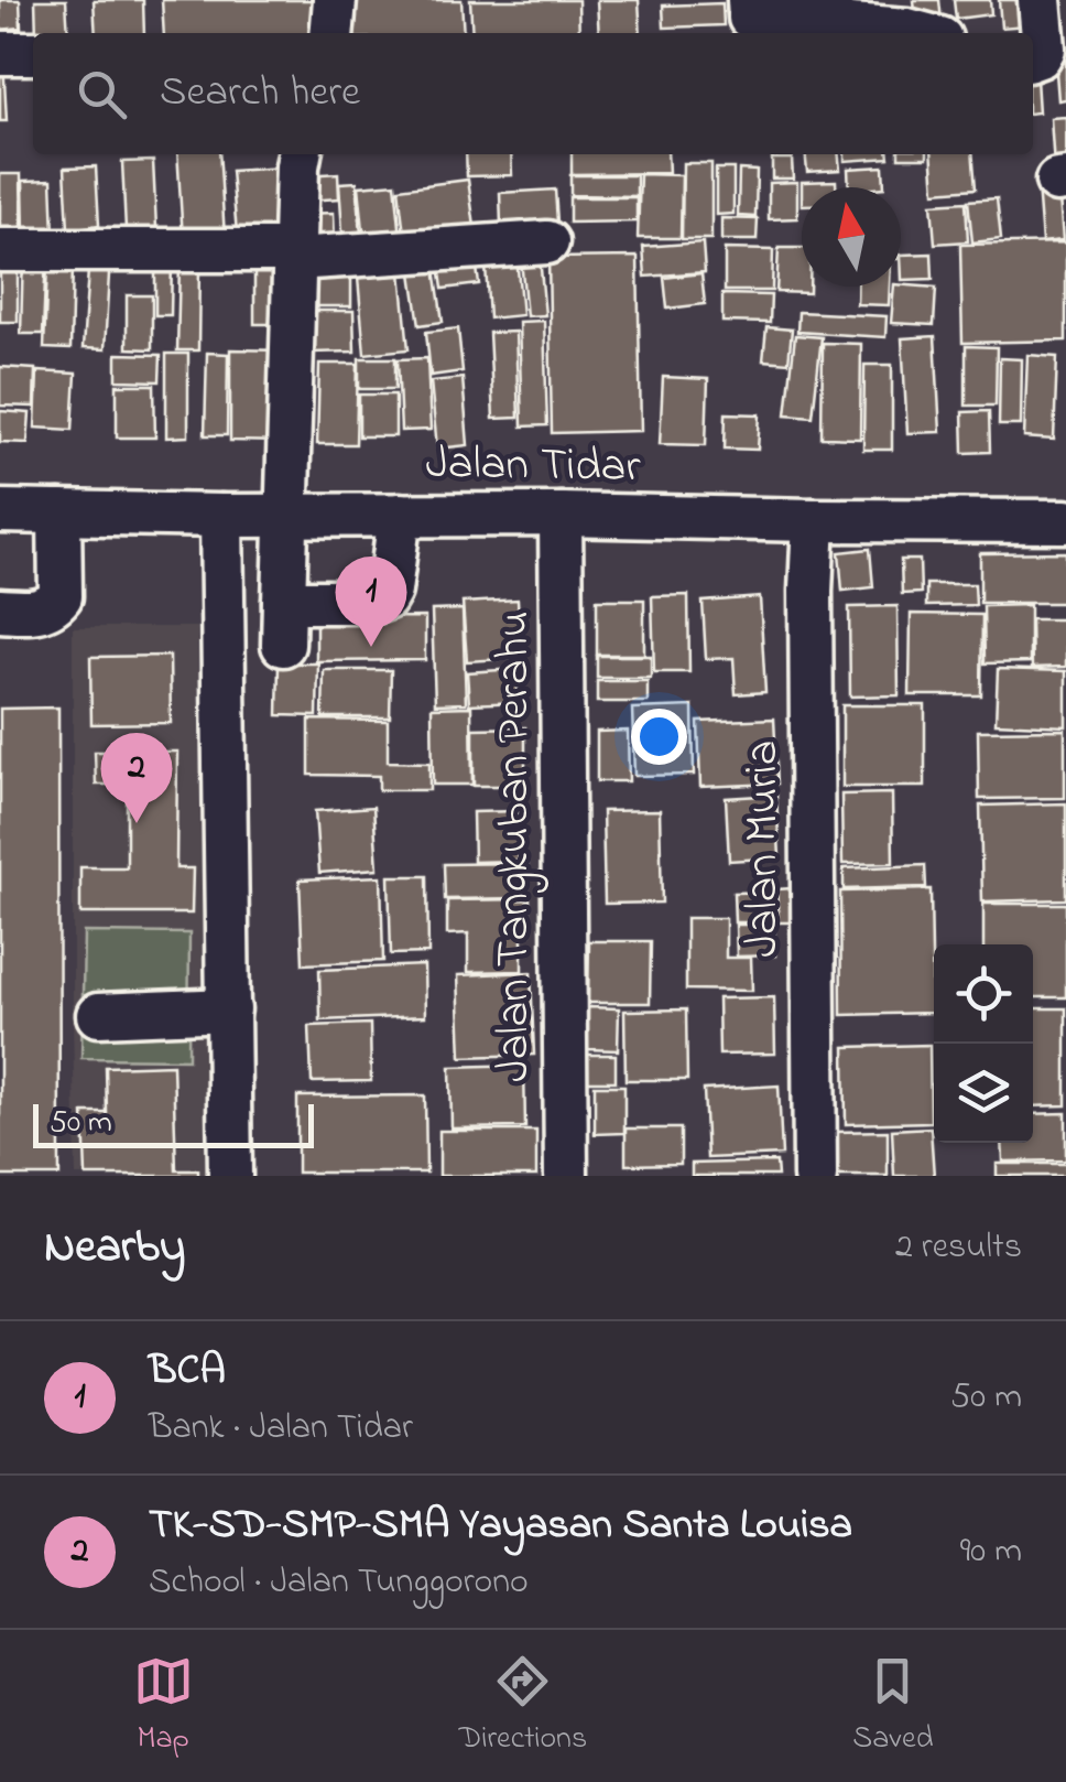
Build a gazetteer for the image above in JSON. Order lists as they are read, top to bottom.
{
  "streets": {
    "street": ["Jalan Tidar", "Jalan Tangkuban Perahu", "Jalan Muria"]
  },
  "crossings": [
    ["Jalan Tidar", "Jalan Tangkuban Perahu"],
    ["Jalan Tidar", "Jalan Muria"]
  ],
  "scale_bar": "50 m",
  "north": "top",
  "page": {
    "search": "Search here",
    "pins": ["1", "2"],
    "scale": "50 m",
    "heading": ["Nearby", "2 results"],
    "list": [
      {
        "mark": "1",
        "name": "BCA",
        "note": "Bank · Jalan Tidar",
        "value": "50 m"
      },
      {
        "mark": "2",
        "name": "TK-SD-SMP-SMA Yayasan Santa Louisa",
        "note": "School · Jalan Tunggorono",
        "value": "90 m"
      }
    ],
    "nav": ["Map", "Directions", "Saved"]
  }
}
